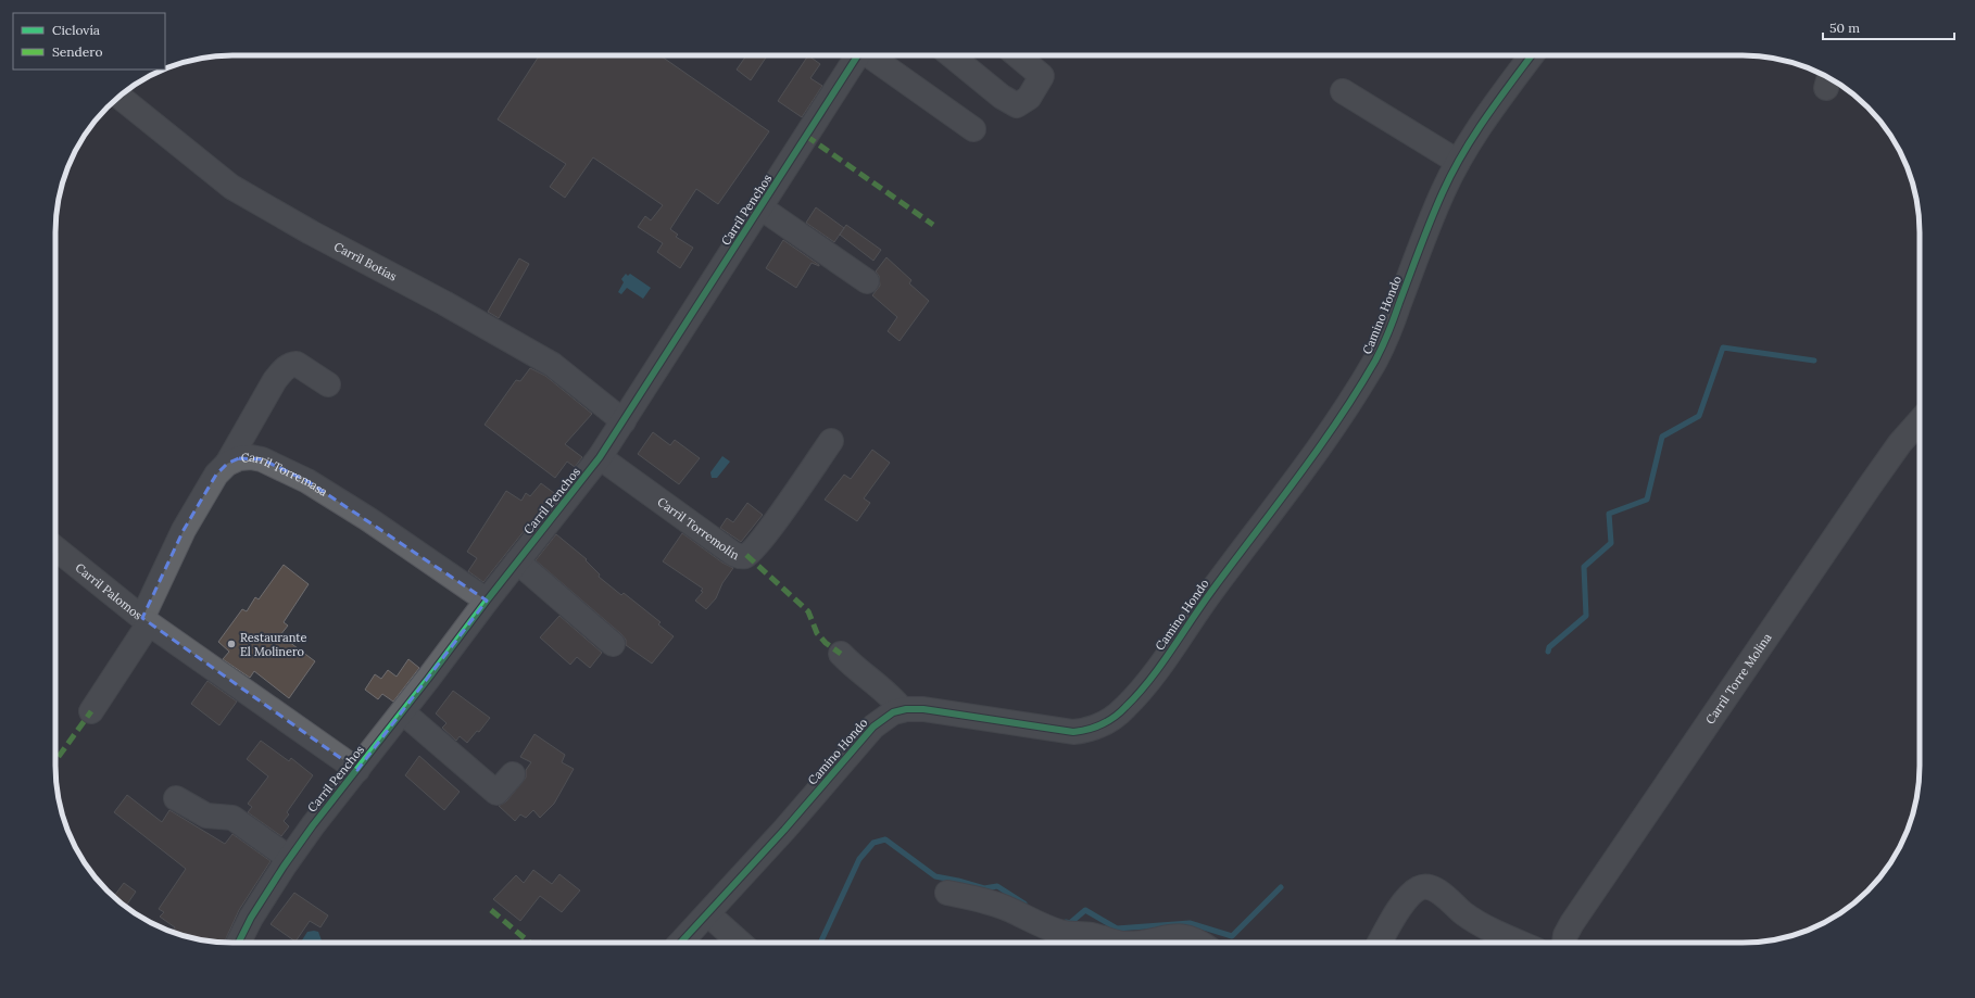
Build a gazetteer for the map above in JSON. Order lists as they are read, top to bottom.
{
  "streets": {
    "street": [
      "Carril Penchos",
      "Carril Botías",
      "Camino Hondo",
      "Carril Torremasa",
      "Carril Torremolín",
      "Carril Palomos",
      "Carril Torre Molina"
    ]
  },
  "crossings": [
    ["Carril Penchos", "Carril Botías"],
    ["Carril Penchos", "Carril Torremasa"],
    ["Carril Penchos", "Carril Torremolín"],
    ["Carril Penchos", "Carril Palomos"],
    ["Carril Torremasa", "Carril Palomos"]
  ],
  "places": ["Restaurante El Molinero"],
  "legend": ["Ciclovía", "Sendero"],
  "scale_bar": "50 m"
}
